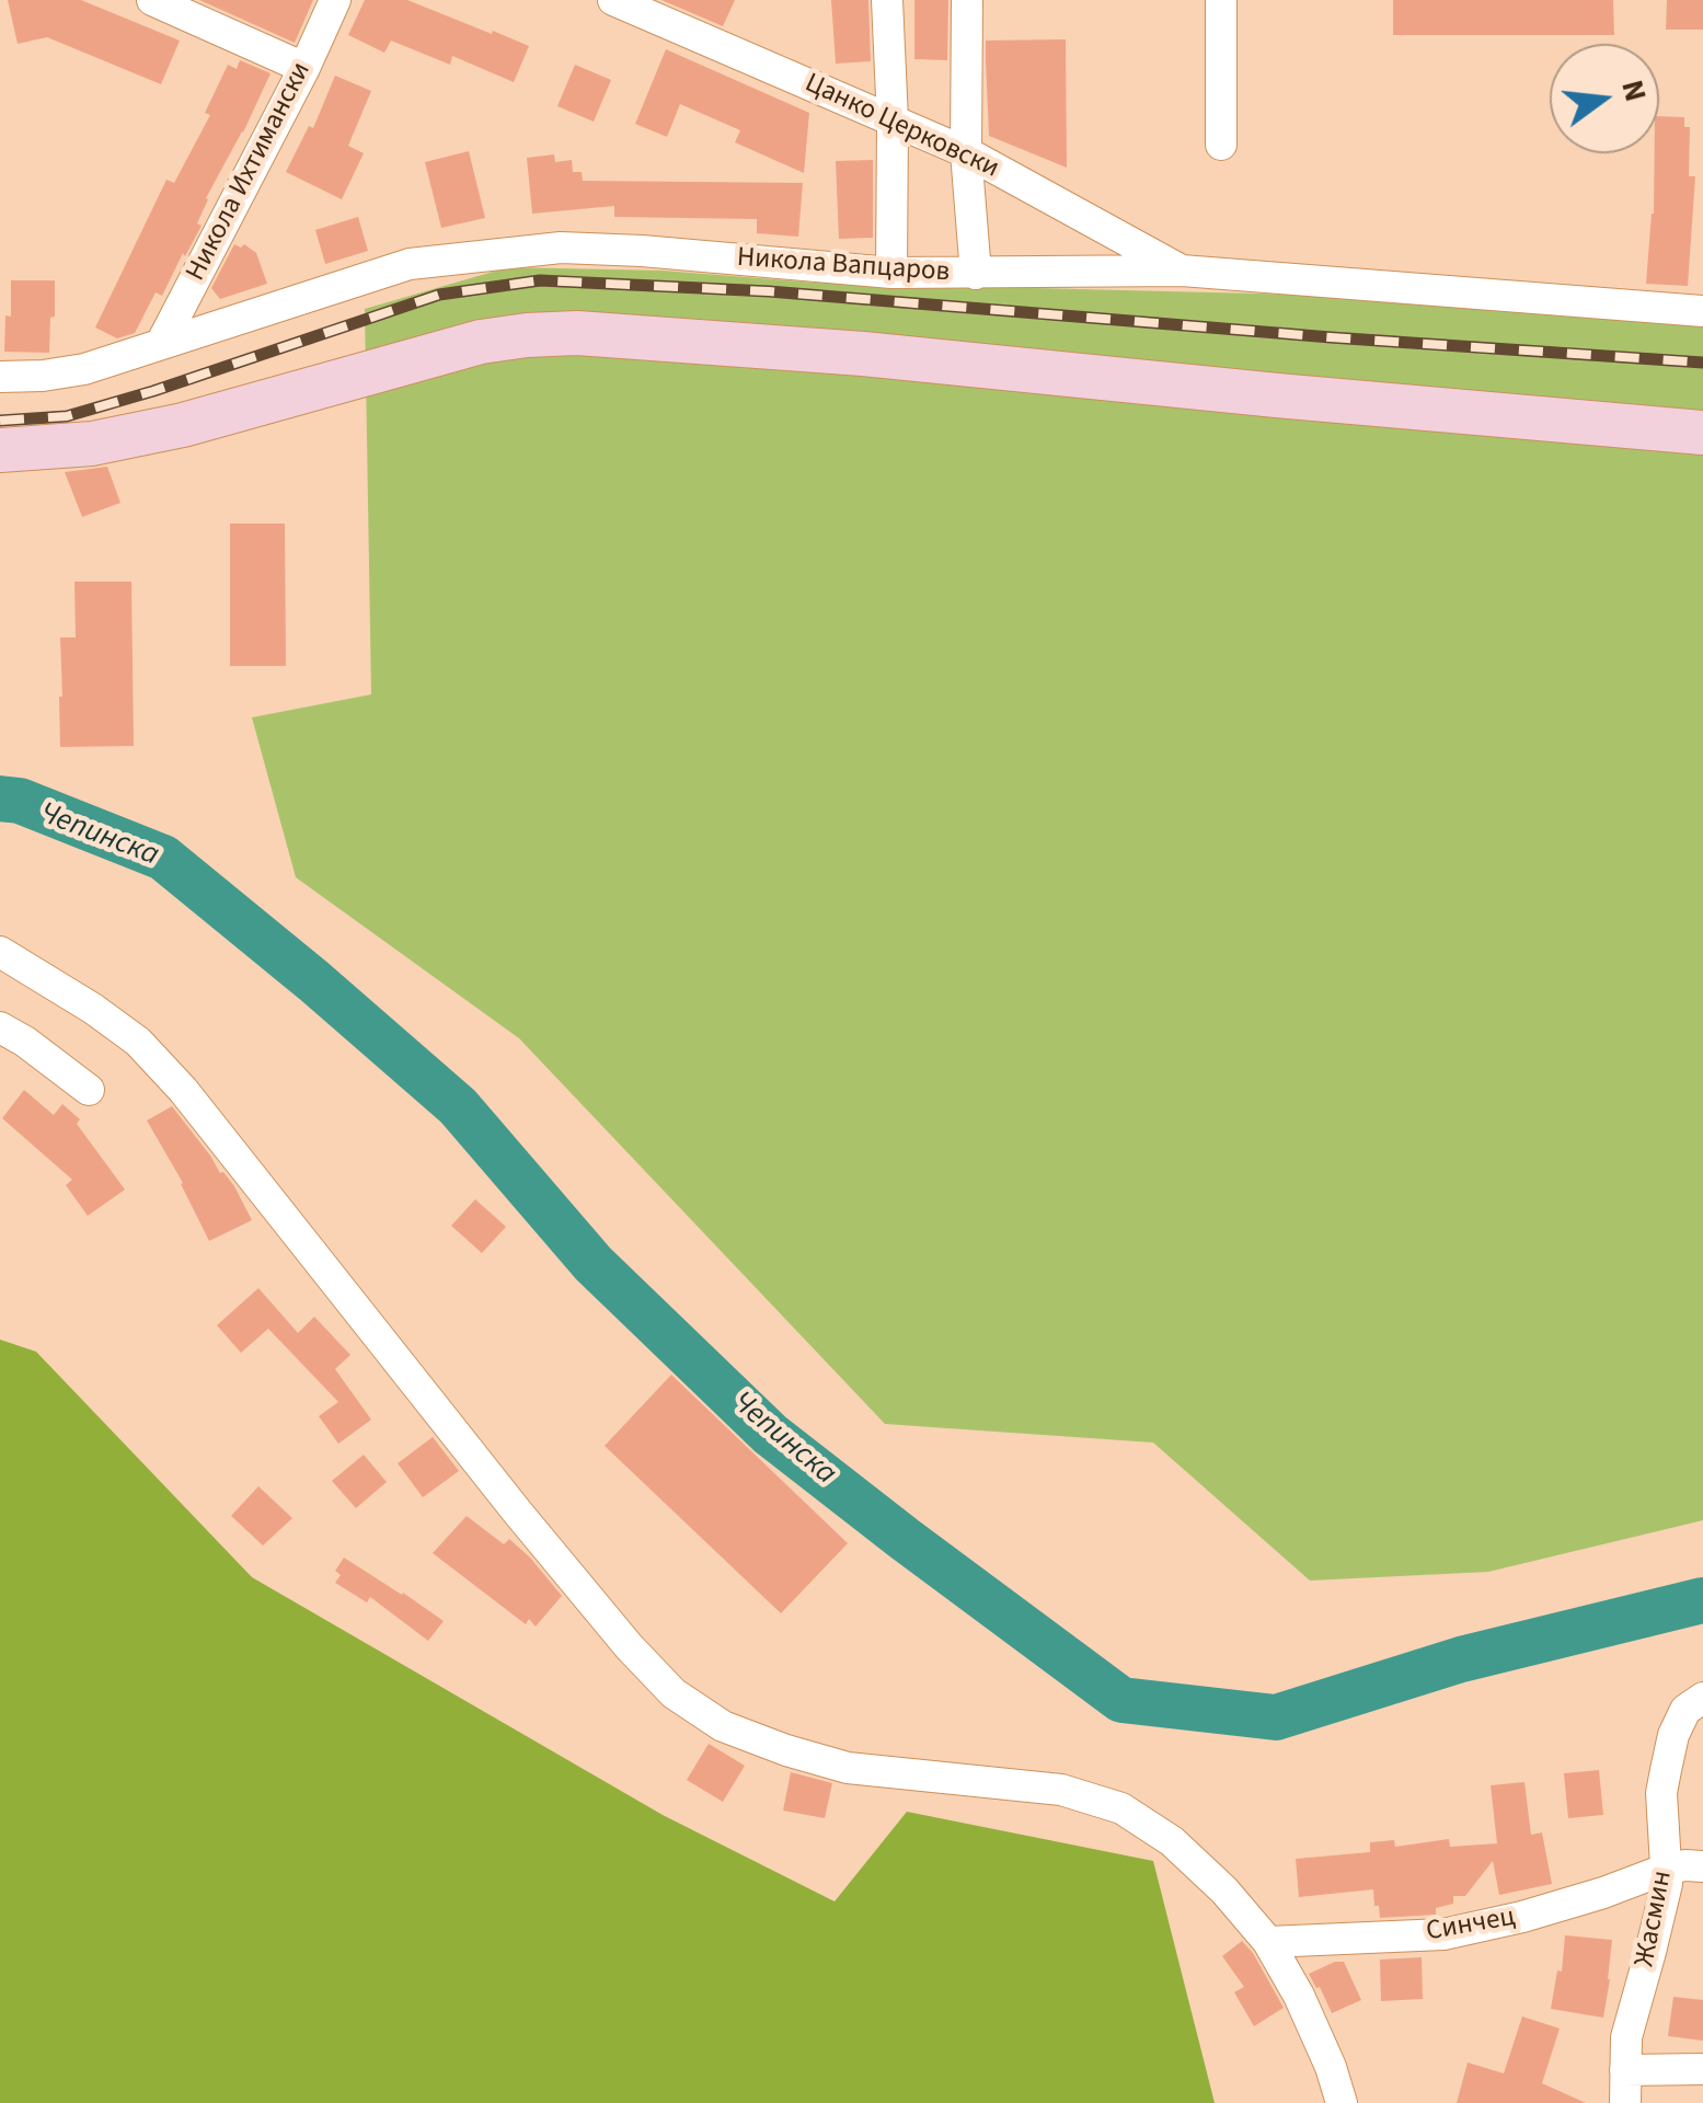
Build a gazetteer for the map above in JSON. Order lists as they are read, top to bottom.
{
  "streets": {
    "street": [
      "Цанко Церковски",
      "Никола Ихтимански",
      "Никола Вапцаров",
      "Жасмин",
      "Синчец"
    ]
  },
  "crossings": [
    ["Цанко Церковски", "Никола Вапцаров"],
    ["Никола Ихтимански", "Никола Вапцаров"],
    ["Жасмин", "Синчец"]
  ],
  "water": ["Чепинска"],
  "north": "right"
}
